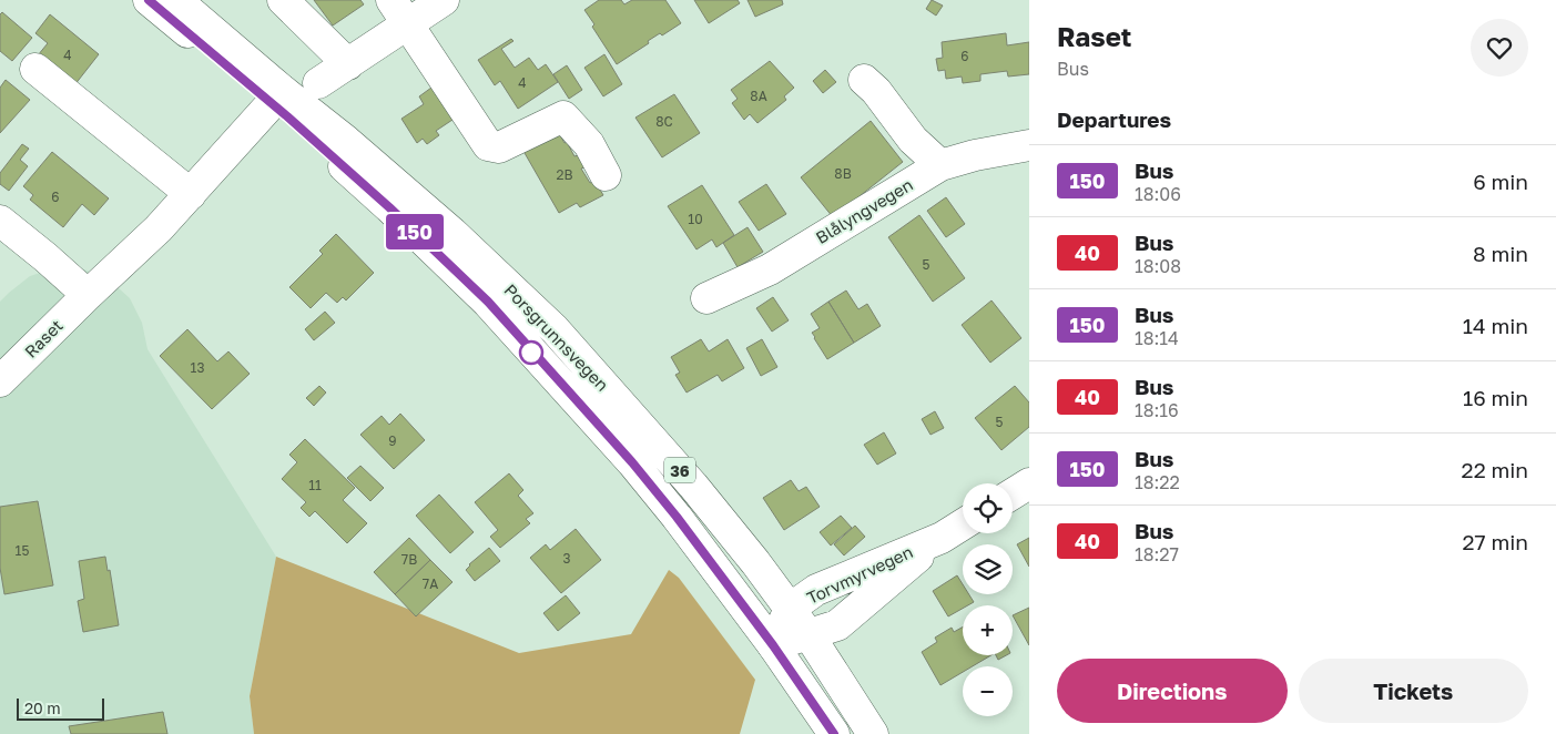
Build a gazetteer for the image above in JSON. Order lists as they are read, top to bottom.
{
  "streets": {
    "main road": [
      "Blålyngvegen",
      "Porsgrunnsvegen",
      "Raset",
      "36",
      "Torvmyrvegen"
    ]
  },
  "crossings": [
    ["Porsgrunnsvegen", "Raset"],
    ["Porsgrunnsvegen", "Torvmyrvegen"]
  ],
  "lines": ["bus line 150"],
  "house_numbers": [
    "4",
    "6",
    "4",
    "8A",
    "8C",
    "8B",
    "2B",
    "6",
    "10",
    "5",
    "13",
    "5",
    "9",
    "11",
    "15",
    "3",
    "7B",
    "7A"
  ],
  "scale_bar": "20 m",
  "page": {
    "on_map": "150",
    "heading": [
      ["Raset", "Bus"],
      "Departures"
    ],
    "list": [
      {
        "mark": "150",
        "name": "Bus",
        "note": "18:06",
        "value": "6 min"
      },
      {
        "mark": "40",
        "name": "Bus",
        "note": "18:08",
        "value": "8 min"
      },
      {
        "mark": "150",
        "name": "Bus",
        "note": "18:14",
        "value": "14 min"
      },
      {
        "mark": "40",
        "name": "Bus",
        "note": "18:16",
        "value": "16 min"
      },
      {
        "mark": "150",
        "name": "Bus",
        "note": "18:22",
        "value": "22 min"
      },
      {
        "mark": "40",
        "name": "Bus",
        "note": "18:27",
        "value": "27 min"
      }
    ],
    "map_buttons": ["+", "−"],
    "buttons": ["Directions", "Tickets"],
    "scale": "20 m"
  }
}
